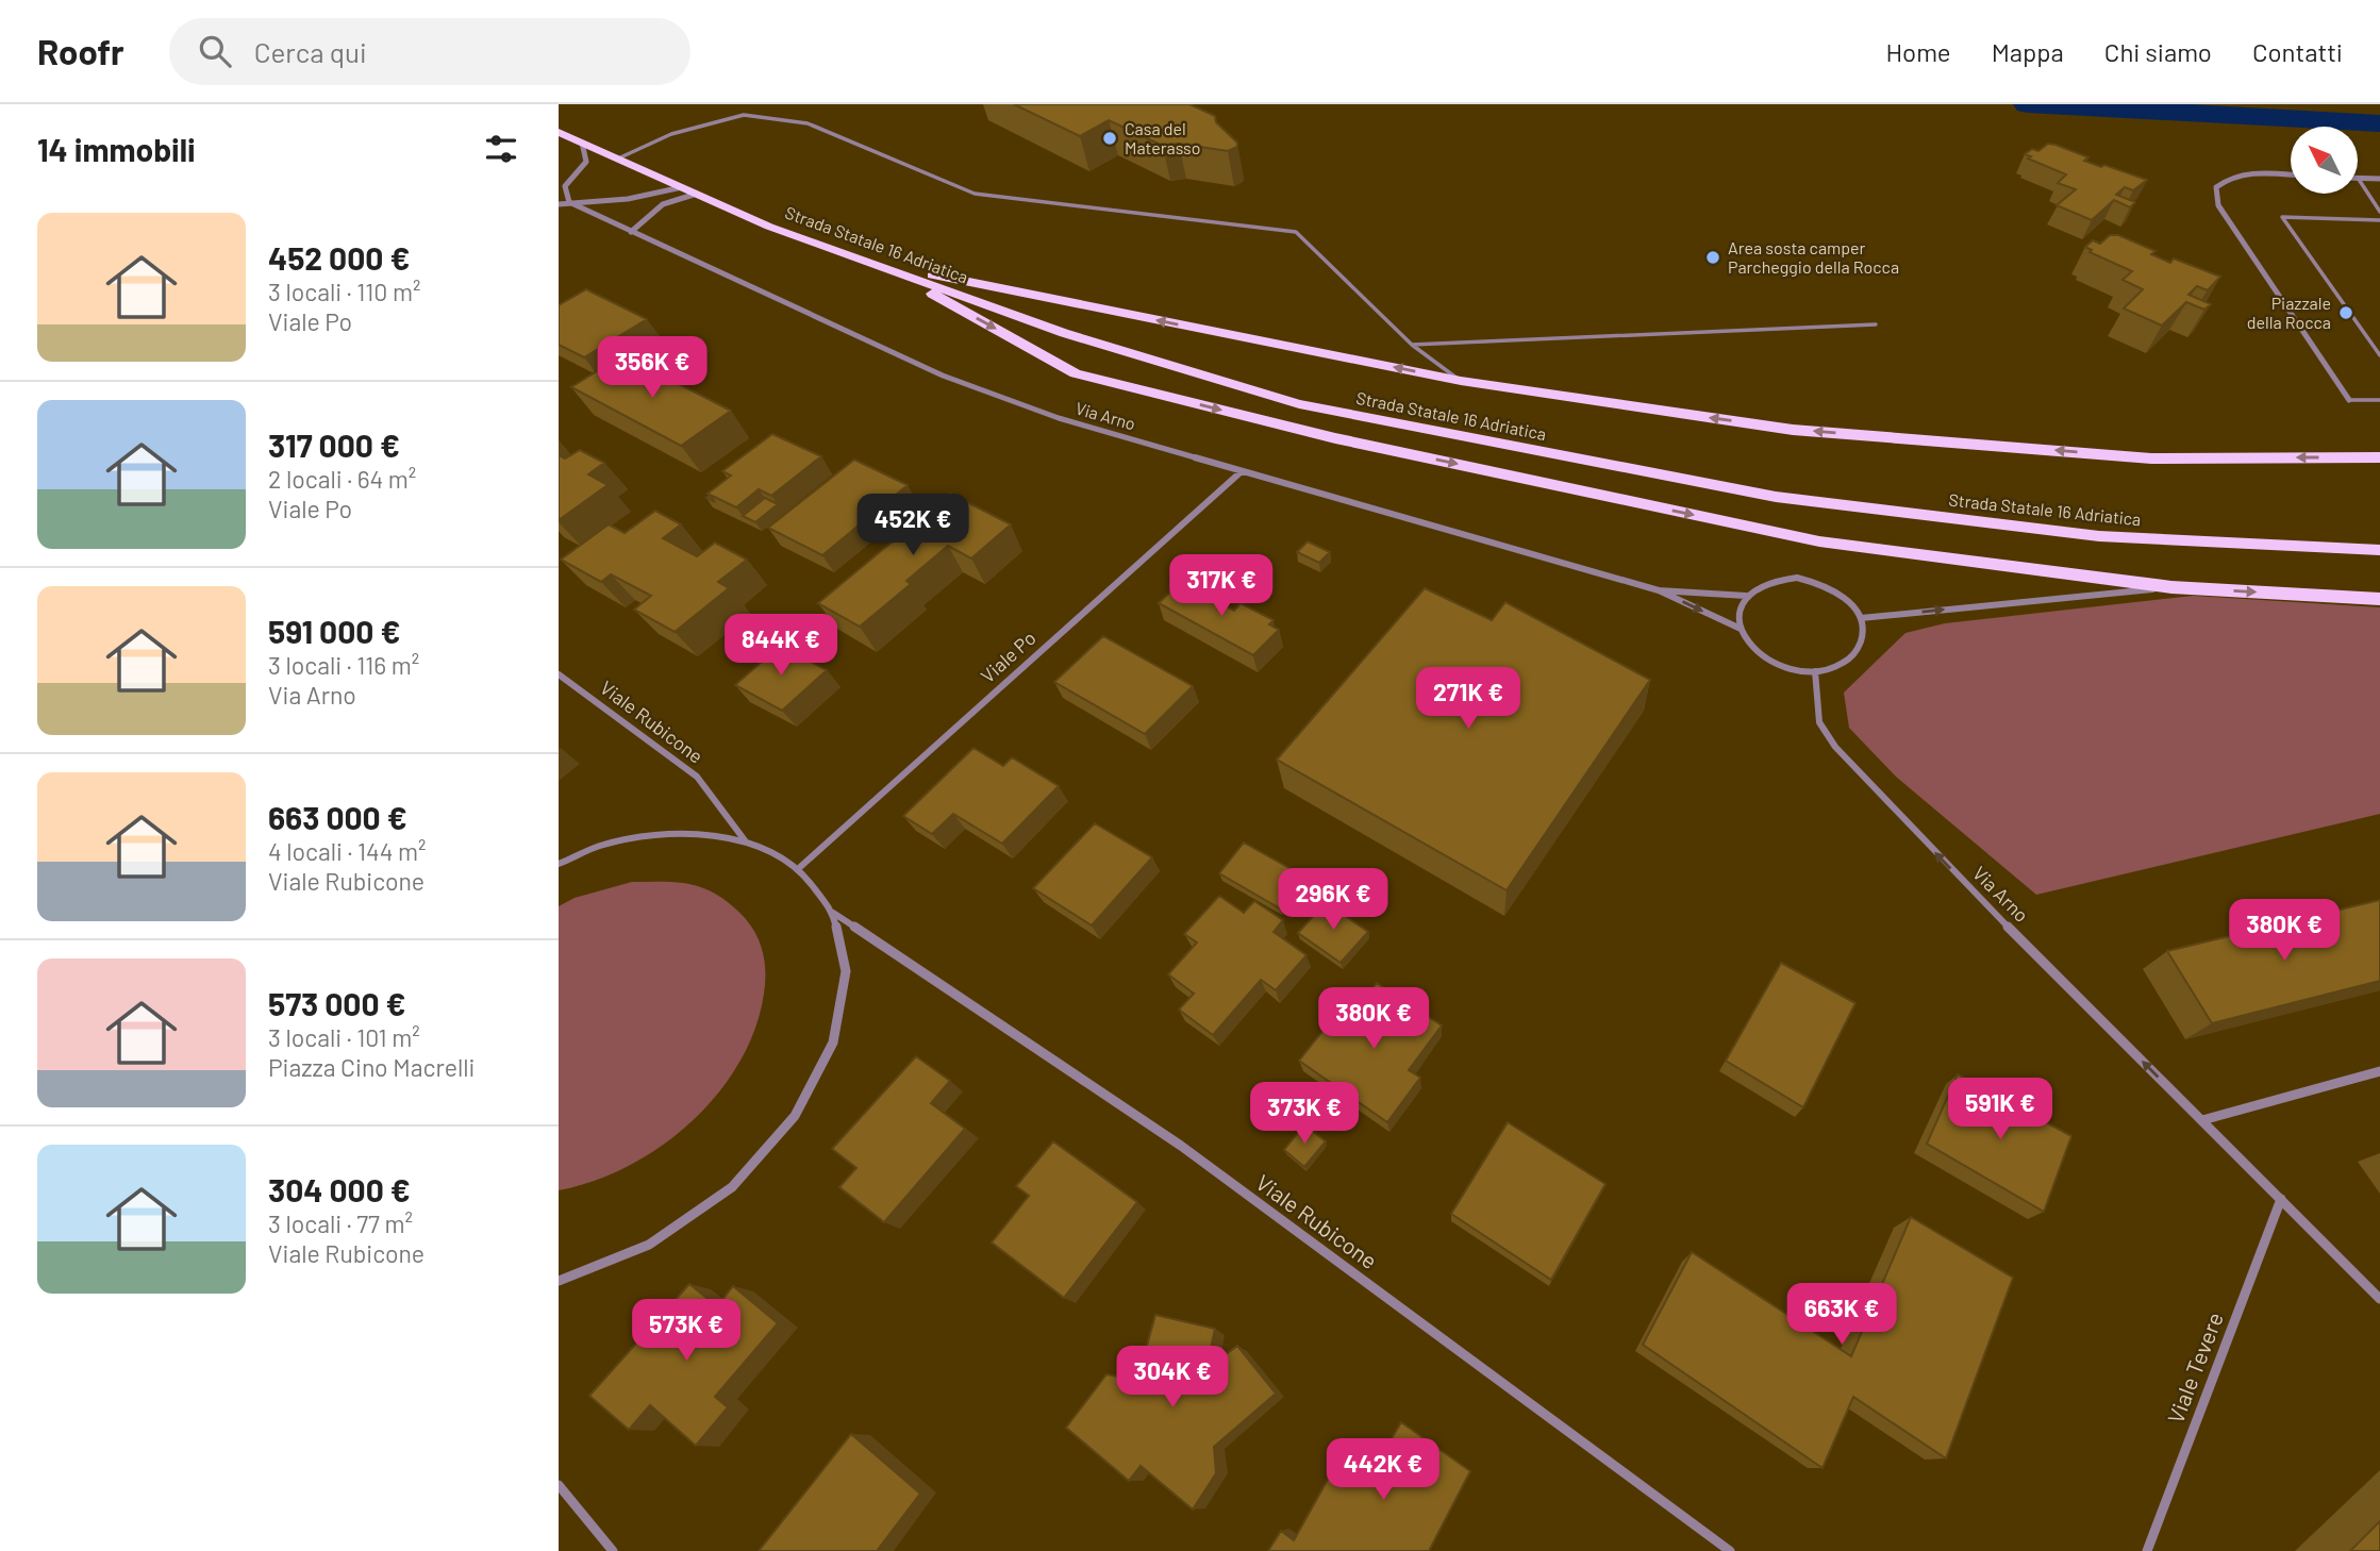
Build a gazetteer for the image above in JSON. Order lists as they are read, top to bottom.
{
  "streets": {
    "main road": ["Strada Statale 16 Adriatica"],
    "street": [
      "Via Arno",
      "Viale Po",
      "Viale Rubicone",
      "Viale Tevere"
    ]
  },
  "crossings": [
    ["Via Arno", "Viale Po"],
    ["Via Arno", "Viale Tevere"]
  ],
  "places": ["Casa del Materasso", "Area sosta camper Parcheggio della Rocca", "Piazzale della Rocca"],
  "north": "top left",
  "page": {
    "header": "Roofr",
    "search": "Cerca qui",
    "nav": [
      "Home",
      "Mappa",
      "Chi siamo",
      "Contatti"
    ],
    "heading": "14 immobili",
    "list": [
      {
        "name": "452 000 €",
        "note": "3 locali · 110 m² · Viale Po"
      },
      {
        "name": "317 000 €",
        "note": "2 locali · 64 m² · Viale Po"
      },
      {
        "name": "591 000 €",
        "note": "3 locali · 116 m² · Via Arno"
      },
      {
        "name": "663 000 €",
        "note": "4 locali · 144 m² · Viale Rubicone"
      },
      {
        "name": "573 000 €",
        "note": "3 locali · 101 m² · Piazza Cino Macrelli"
      },
      {
        "name": "304 000 €",
        "note": "3 locali · 77 m² · Viale Rubicone"
      }
    ],
    "price": [
      "356K €",
      "452K €",
      "317K €",
      "844K €",
      "271K €",
      "296K €",
      "380K €",
      "380K €",
      "591K €",
      "373K €",
      "663K €",
      "573K €",
      "304K €",
      "442K €"
    ]
  }
}
